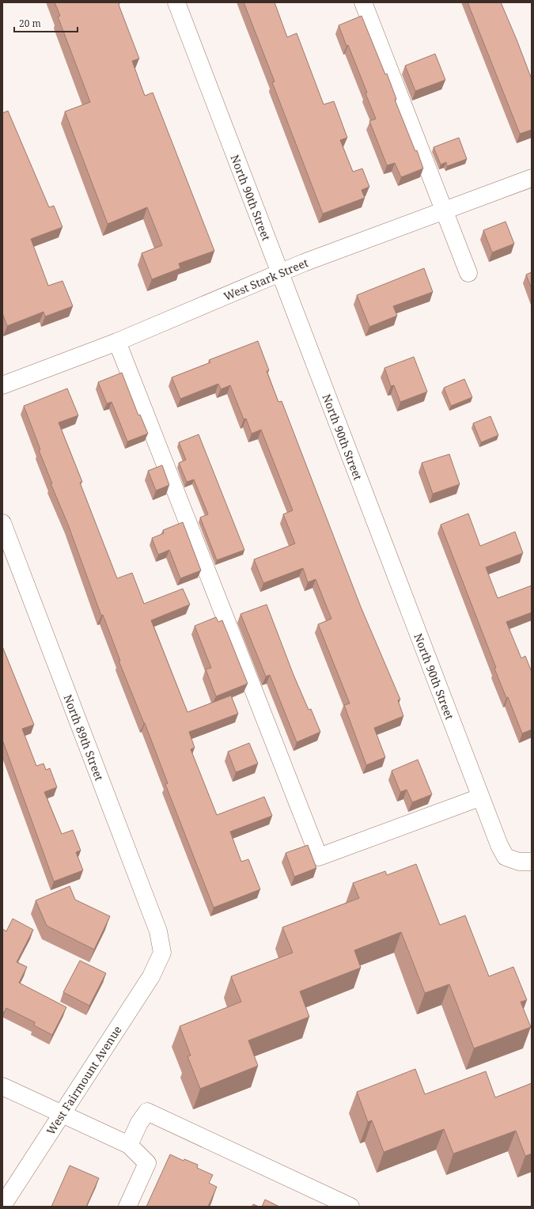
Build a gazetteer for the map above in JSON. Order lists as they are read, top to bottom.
{
  "streets": {
    "street": [
      "North 90th Street",
      "West Stark Street",
      "North 89th Street",
      "West Fairmount Avenue"
    ]
  },
  "crossings": [
    ["North 90th Street", "West Stark Street"],
    ["North 89th Street", "West Fairmount Avenue"]
  ],
  "scale_bar": "20 m"
}
